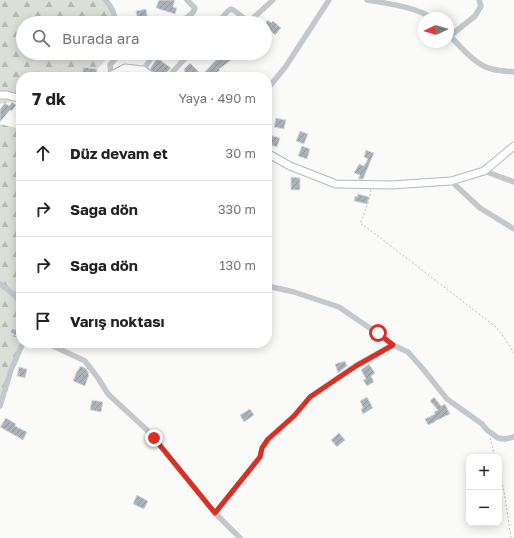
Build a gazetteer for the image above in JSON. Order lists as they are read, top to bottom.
{
  "north": "left",
  "page": {
    "search": "Burada ara",
    "heading": ["7 dk", "Yaya · 490 m"],
    "list": [
      ["Düz devam et", "30 m"],
      ["Sağa dön", "330 m"],
      ["Sağa dön", "130 m"],
      "Varış noktası"
    ],
    "map_buttons": ["+", "−"]
  }
}
